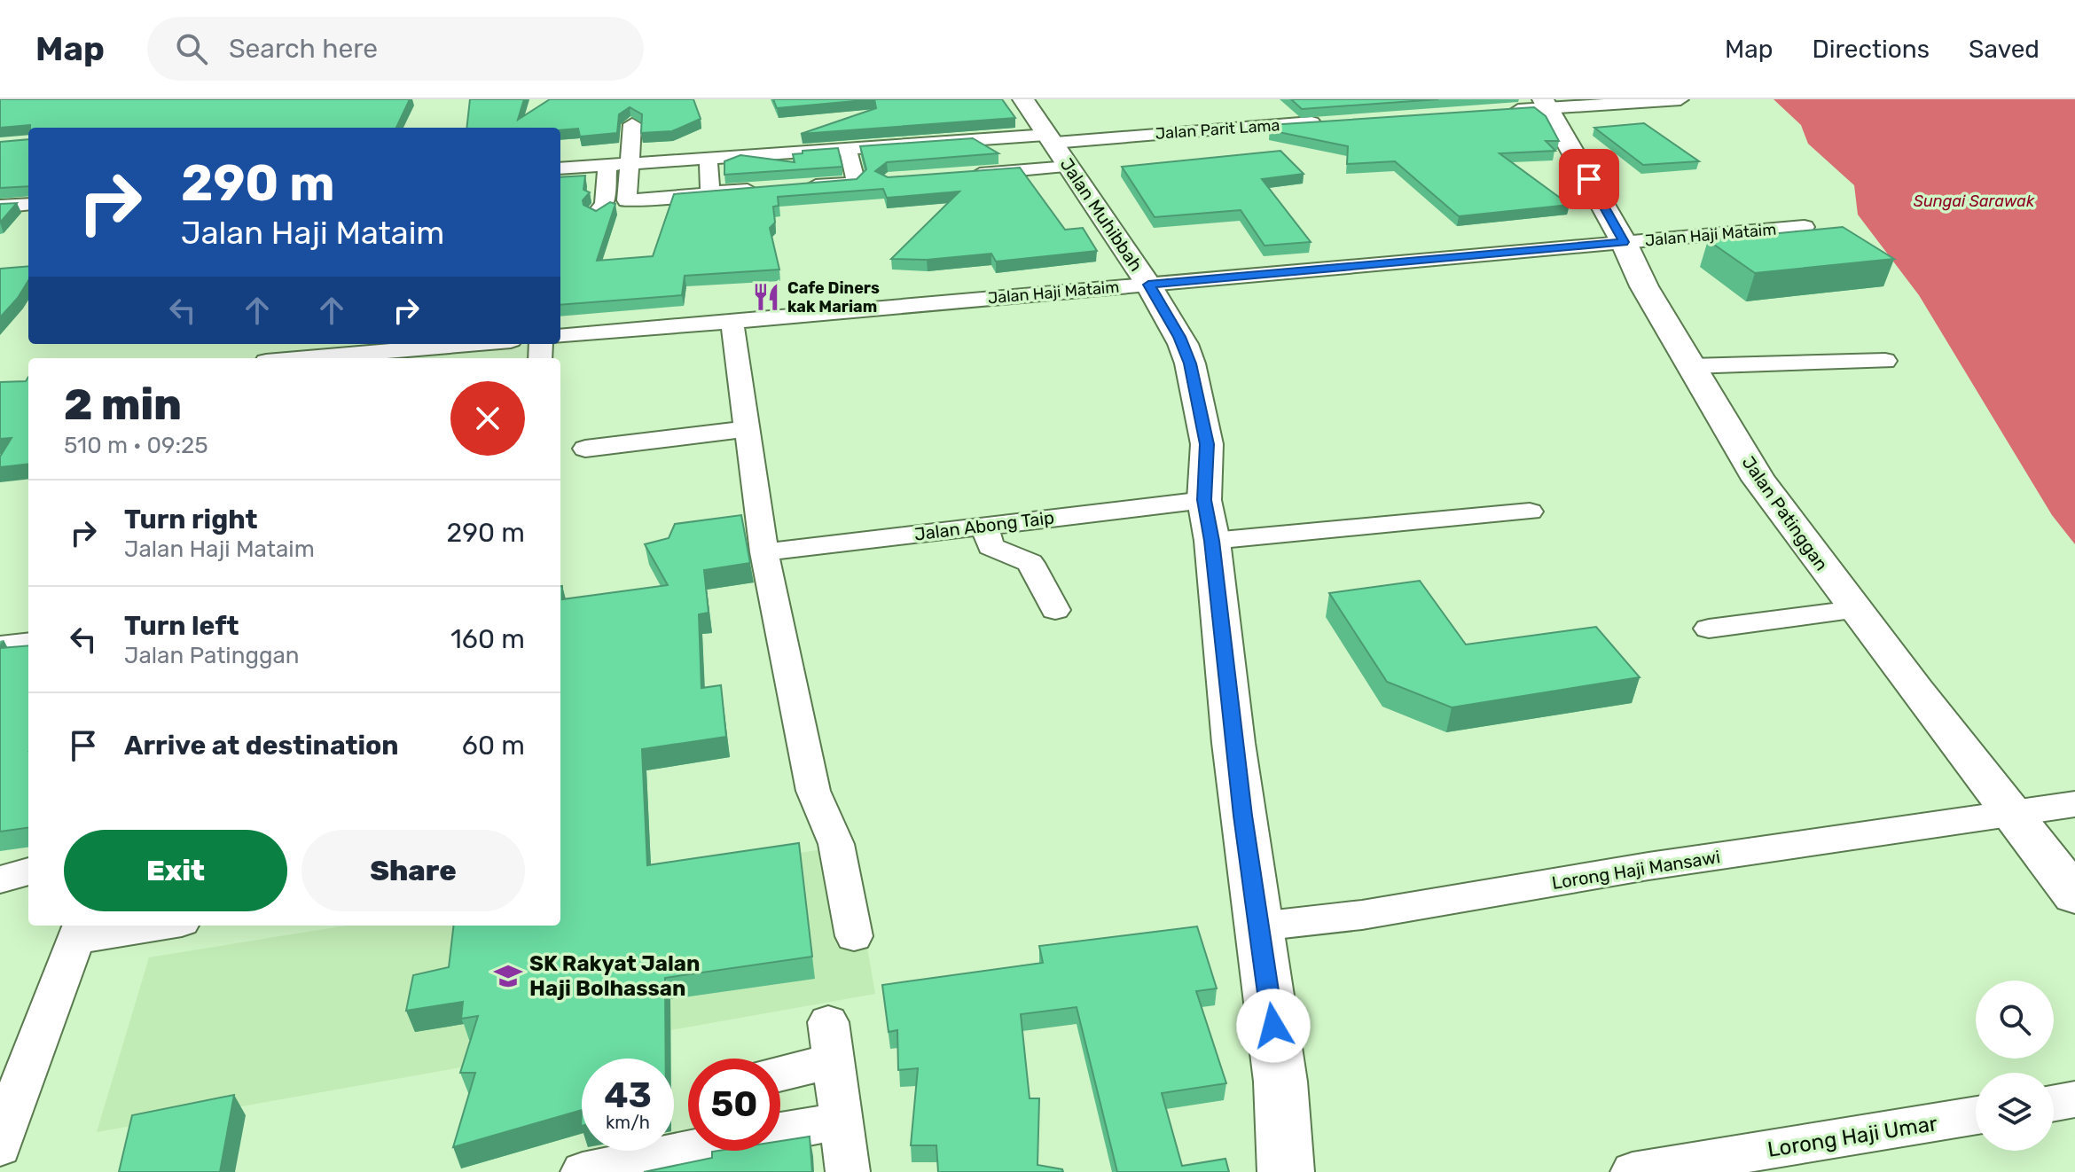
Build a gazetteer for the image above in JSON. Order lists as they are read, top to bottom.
{
  "streets": {
    "main road": ["Jalan Muhibbah", "Jalan Patinggan"],
    "street": [
      "Jalan Parit Lama",
      "Jalan Haji Mataim",
      "Jalan Abong Taip",
      "Lorong Haji Mansawi",
      "Lorong Haji Umar"
    ]
  },
  "crossings": [
    ["Jalan Parit Lama", "Jalan Muhibbah"],
    ["Jalan Muhibbah", "Jalan Haji Mataim"],
    ["Jalan Muhibbah", "Jalan Abong Taip"],
    ["Jalan Muhibbah", "Lorong Haji Mansawi"],
    ["Jalan Haji Mataim", "Jalan Patinggan"],
    ["Jalan Patinggan", "Lorong Haji Mansawi"]
  ],
  "water": ["Sungai Sarawak"],
  "places": {
    "restaurant": ["Cafe Diners kak Mariam"],
    "school or university": ["SK Rakyat Jalan Haji Bolhassan"]
  },
  "page": {
    "header": "Map",
    "search": "Search here",
    "nav": ["Map", "Directions", "Saved"],
    "turn": ["290 m", "Jalan Haji Mataim"],
    "heading": ["2 min", "510 m · 09:25"],
    "list": [
      {
        "name": "Turn right",
        "note": "Jalan Haji Mataim",
        "value": "290 m"
      },
      {
        "name": "Turn left",
        "note": "Jalan Patinggan",
        "value": "160 m"
      },
      {
        "name": "Arrive at destination",
        "value": "60 m"
      }
    ],
    "buttons": ["Exit", "Share"],
    "speed": "43 km/h",
    "limit": "50"
  }
}
